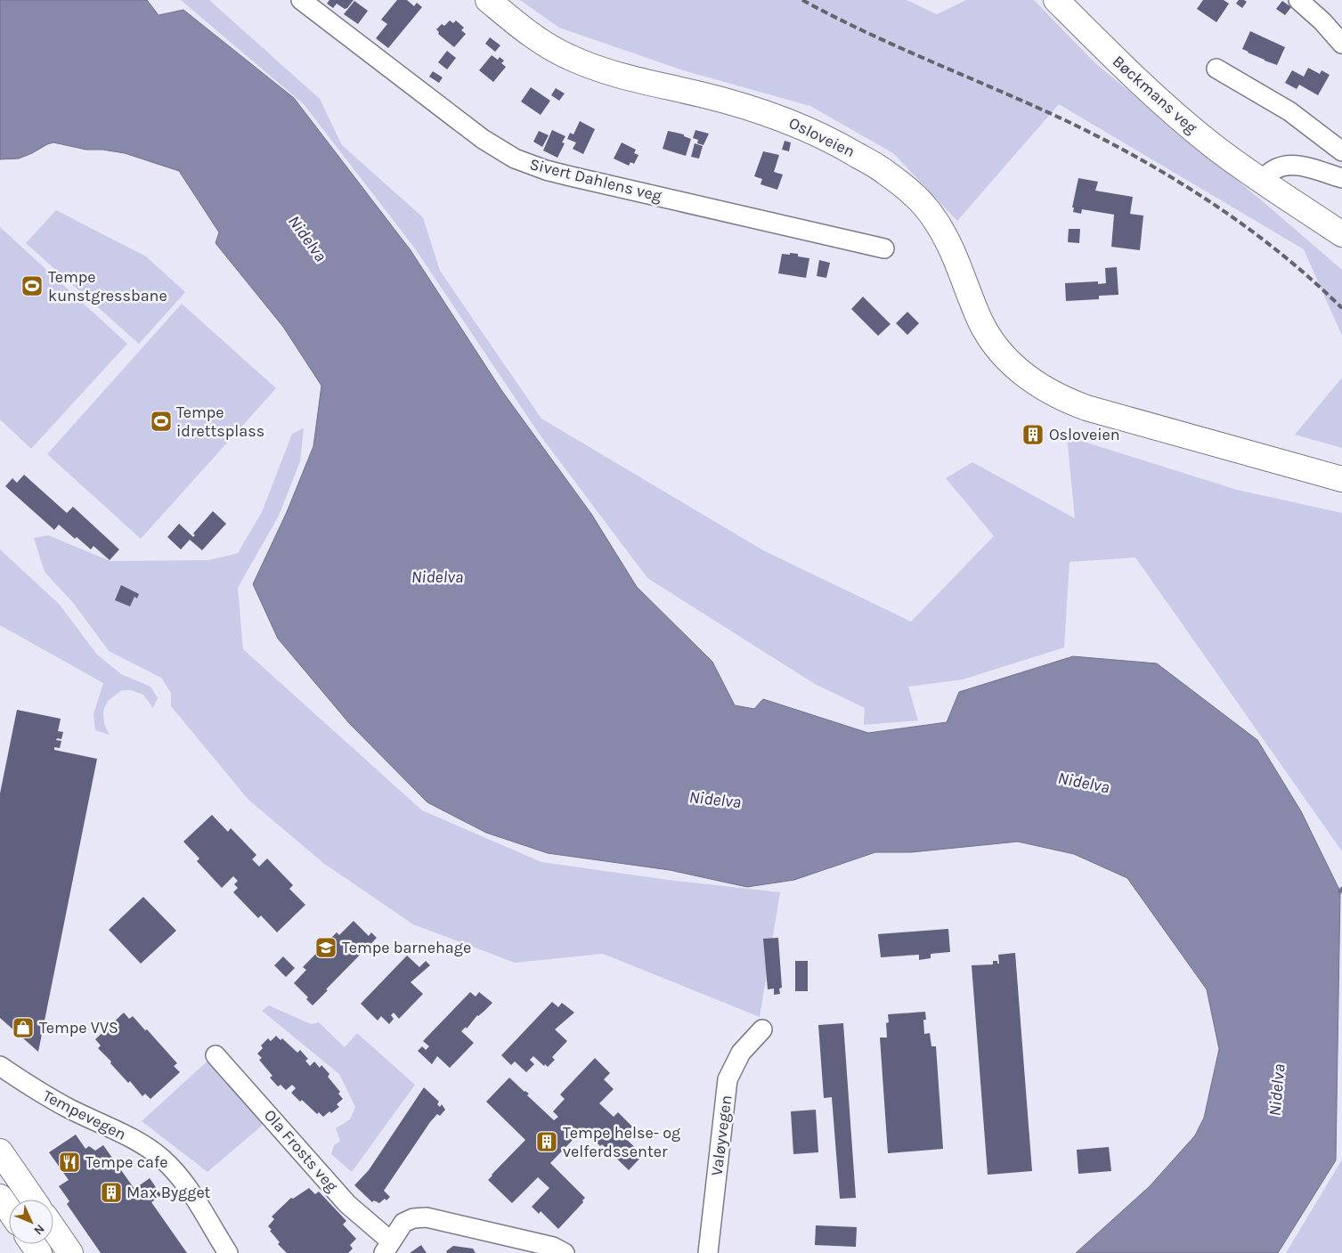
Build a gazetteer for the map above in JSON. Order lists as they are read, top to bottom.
{
  "streets": {
    "main road": ["Bøckmans veg", "Osloveien"],
    "street": [
      "Sivert Dahlens veg",
      "Tempevegen",
      "Valøyvegen",
      "Ola Frosts veg"
    ]
  },
  "water": ["Nidelva"],
  "places": {
    "sports": ["Tempe kunstgressbane", "Tempe idrettsplass"],
    "building": ["Osloveien", "Tempe helse- og velferdssenter", "Max Bygget"],
    "school or university": ["Tempe barnehage"],
    "shop": ["Tempe VVS"],
    "restaurant": ["Tempe cafe"]
  },
  "north": "bottom right"
}
